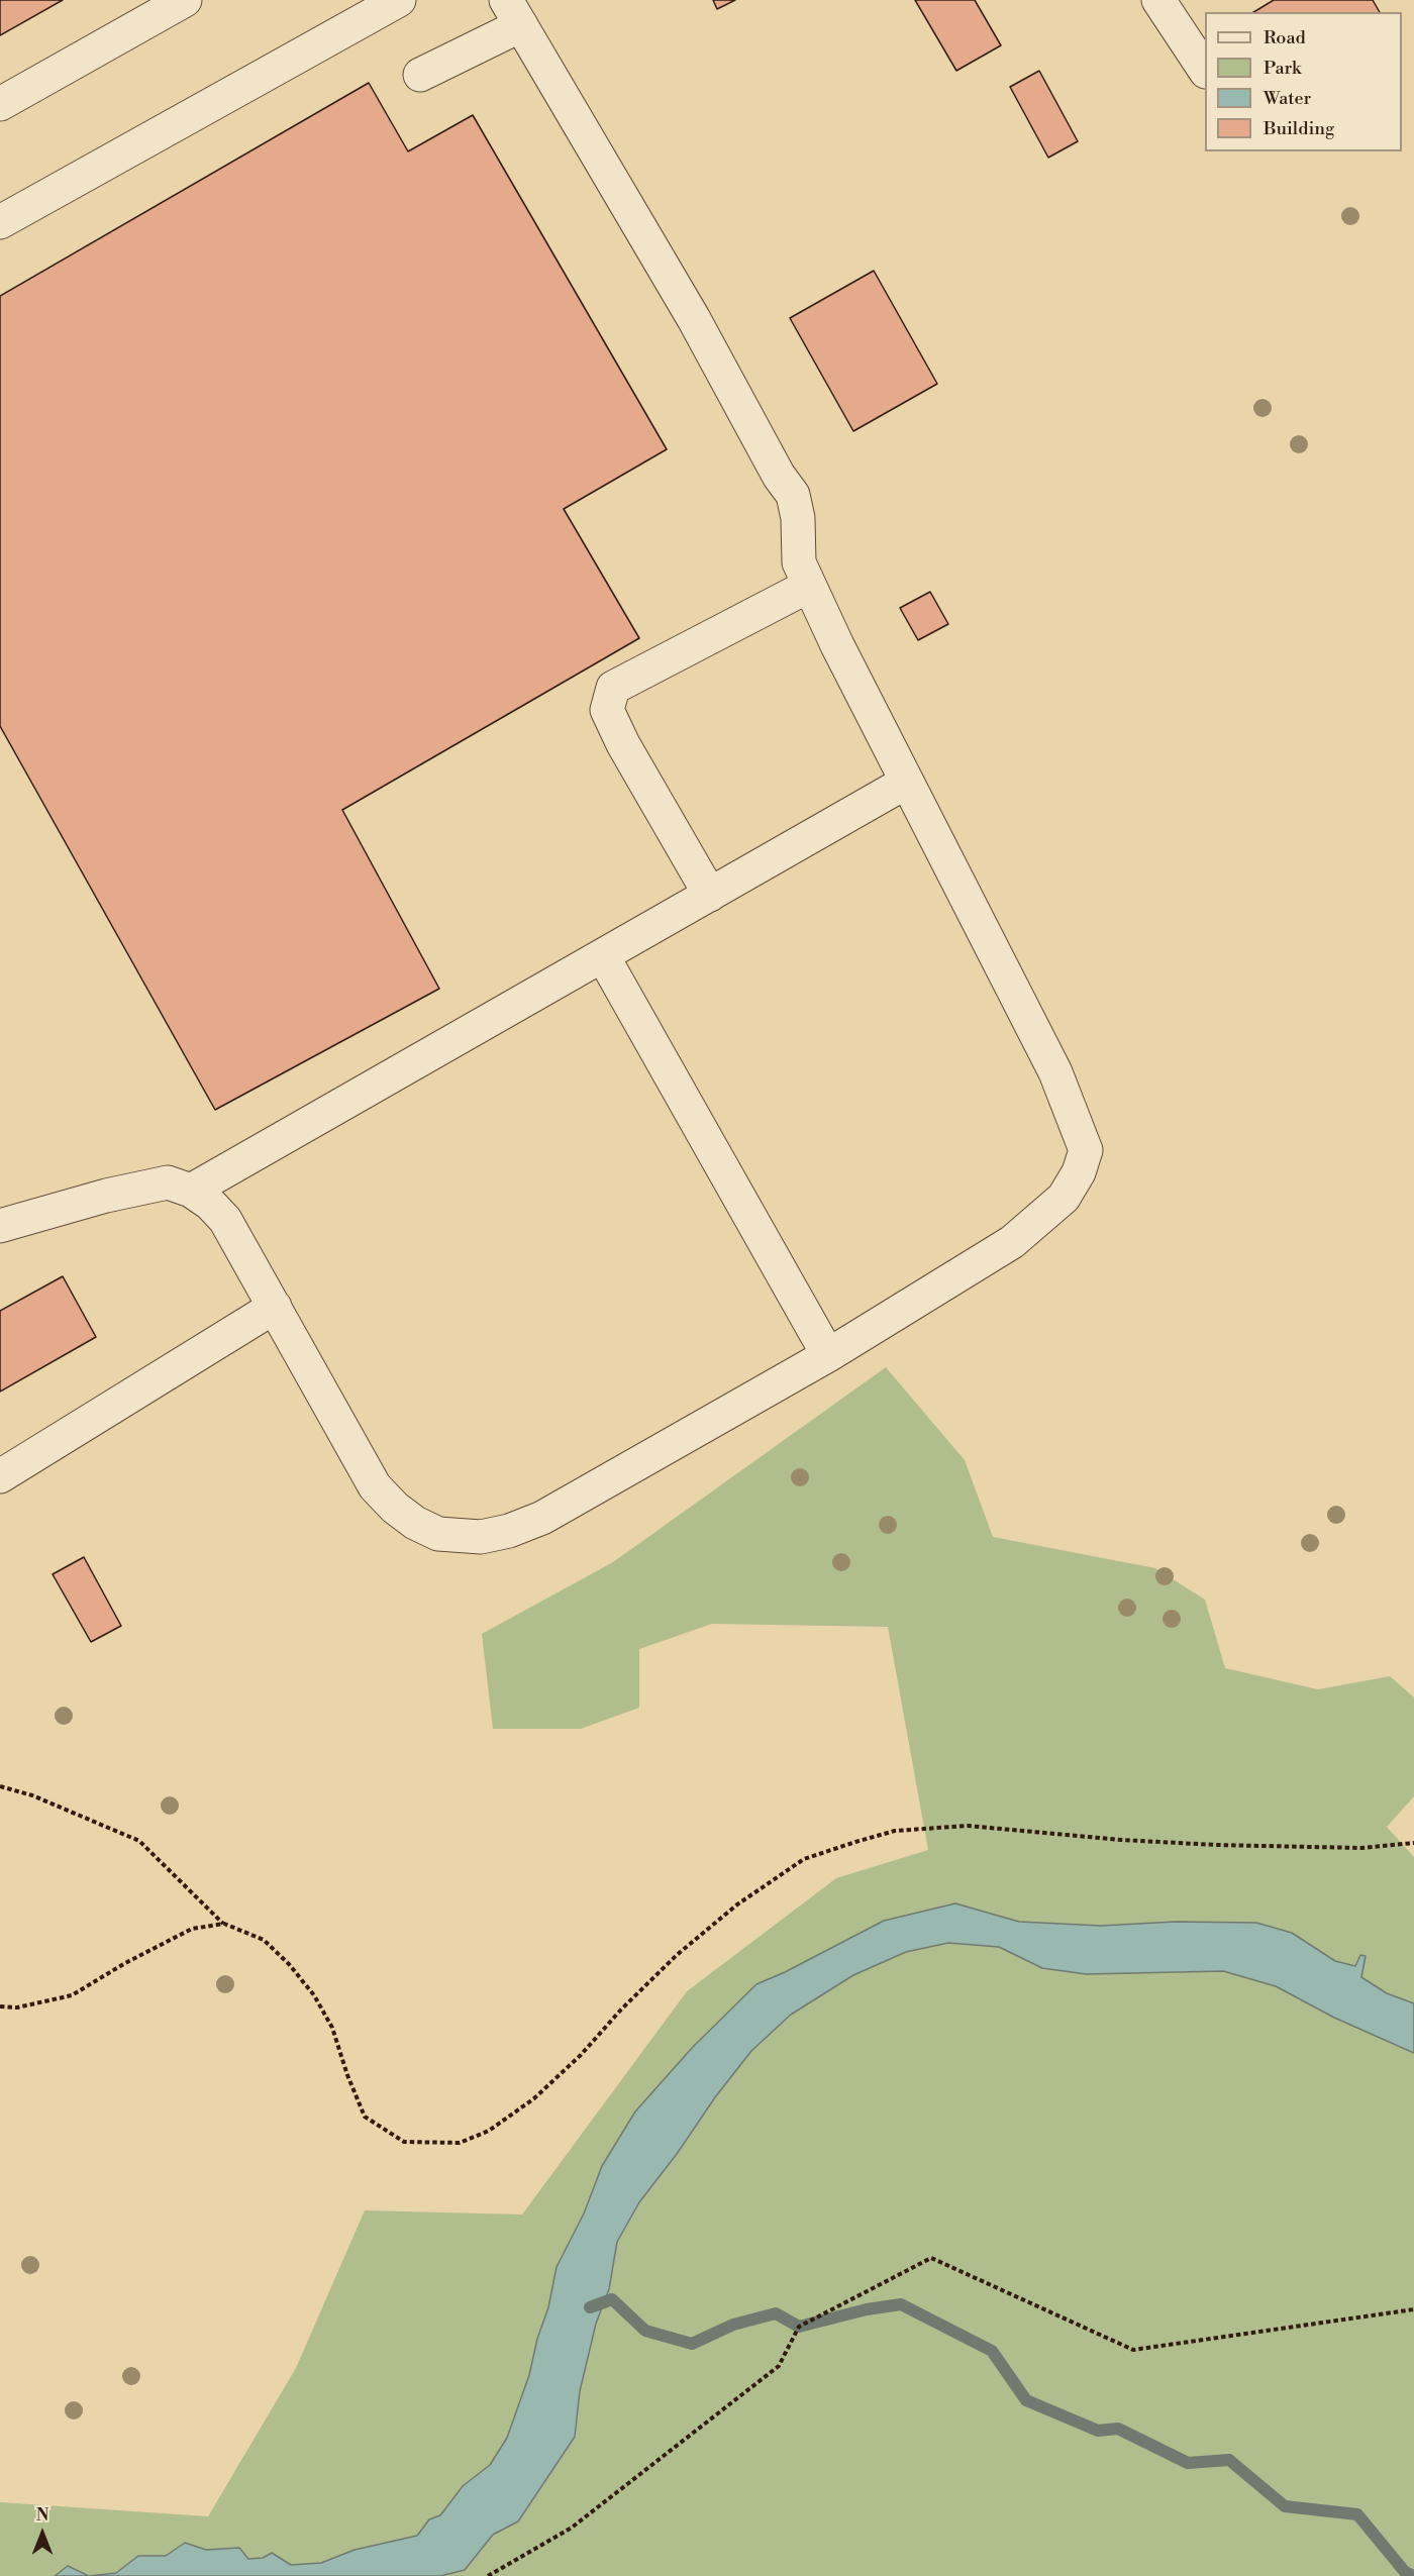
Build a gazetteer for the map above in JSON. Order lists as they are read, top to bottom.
{
  "legend": [
    "Road",
    "Park",
    "Water",
    "Building"
  ],
  "north": "top"
}
